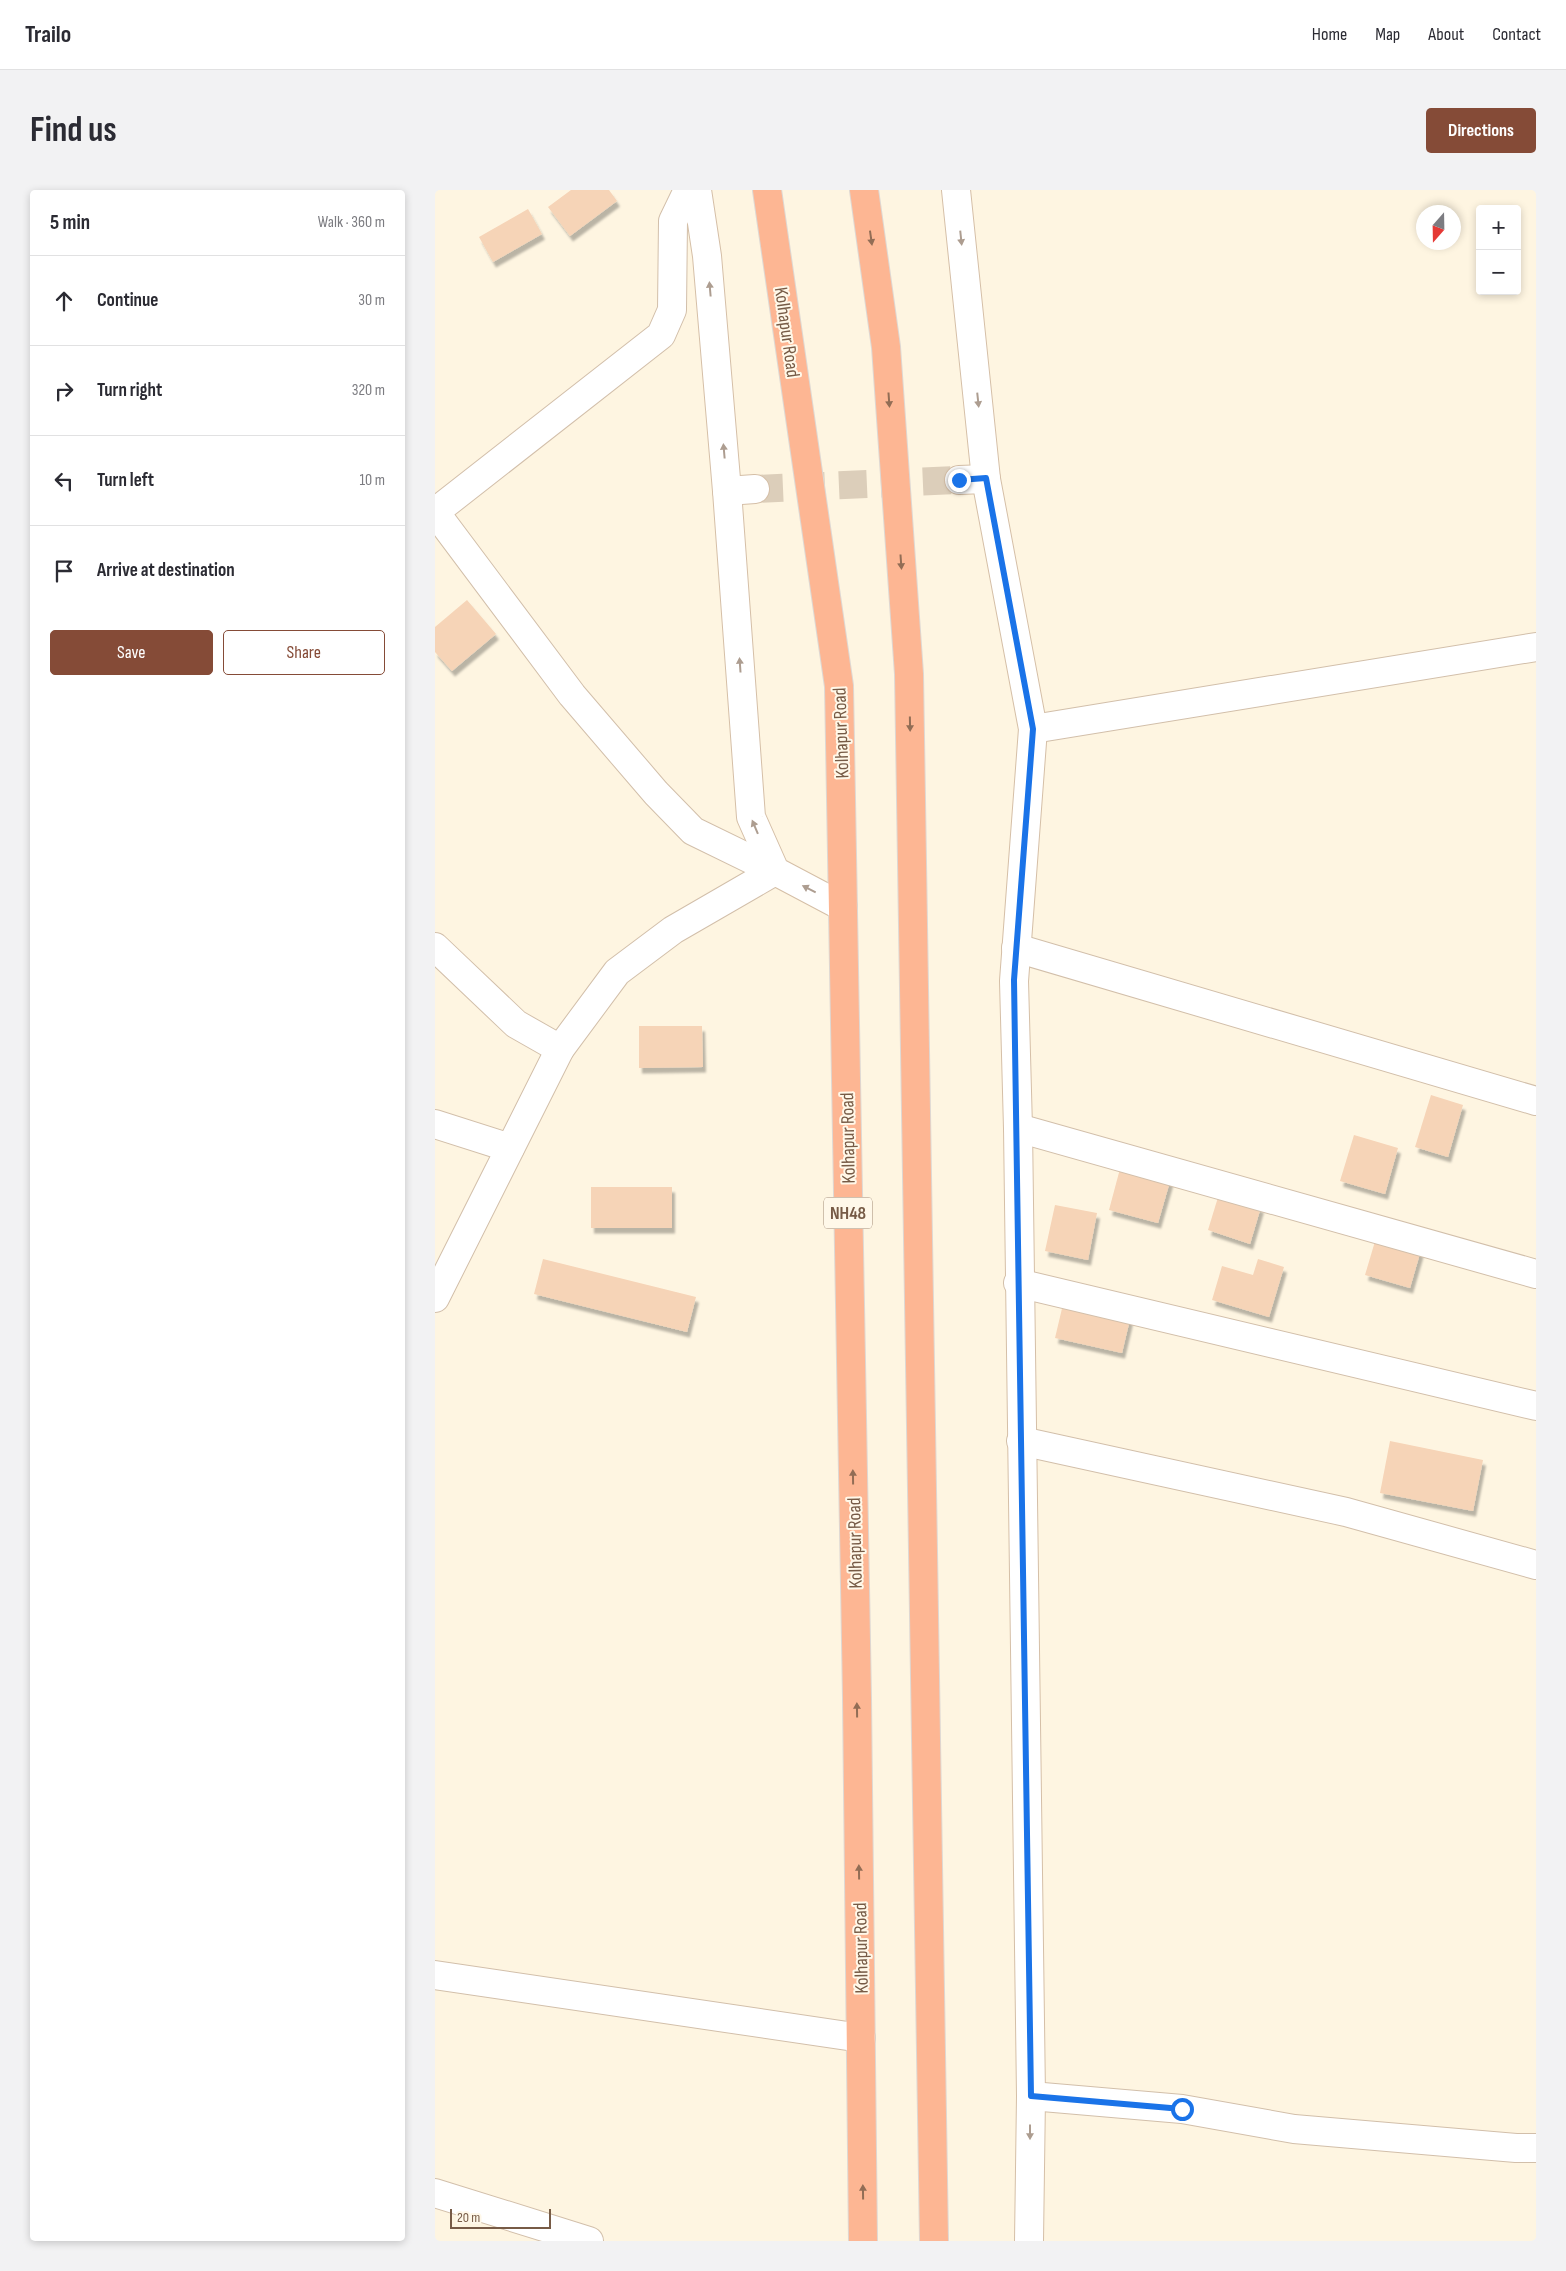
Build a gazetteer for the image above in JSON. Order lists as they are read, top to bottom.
{
  "streets": {
    "highway": ["Kolhapur Road", "NH48"]
  },
  "scale_bar": "20 m",
  "north": "bottom",
  "page": {
    "header": "Trailo",
    "nav": [
      "Home",
      "Map",
      "About",
      "Contact"
    ],
    "buttons": [
      "Directions",
      ["Save", "Share"]
    ],
    "title": "Find us",
    "heading": ["5 min", "Walk · 360 m"],
    "map_buttons": ["+", "−"],
    "list": [
      ["Continue", "30 m"],
      ["Turn right", "320 m"],
      ["Turn left", "10 m"],
      "Arrive at destination"
    ],
    "scale": "20 m"
  }
}
